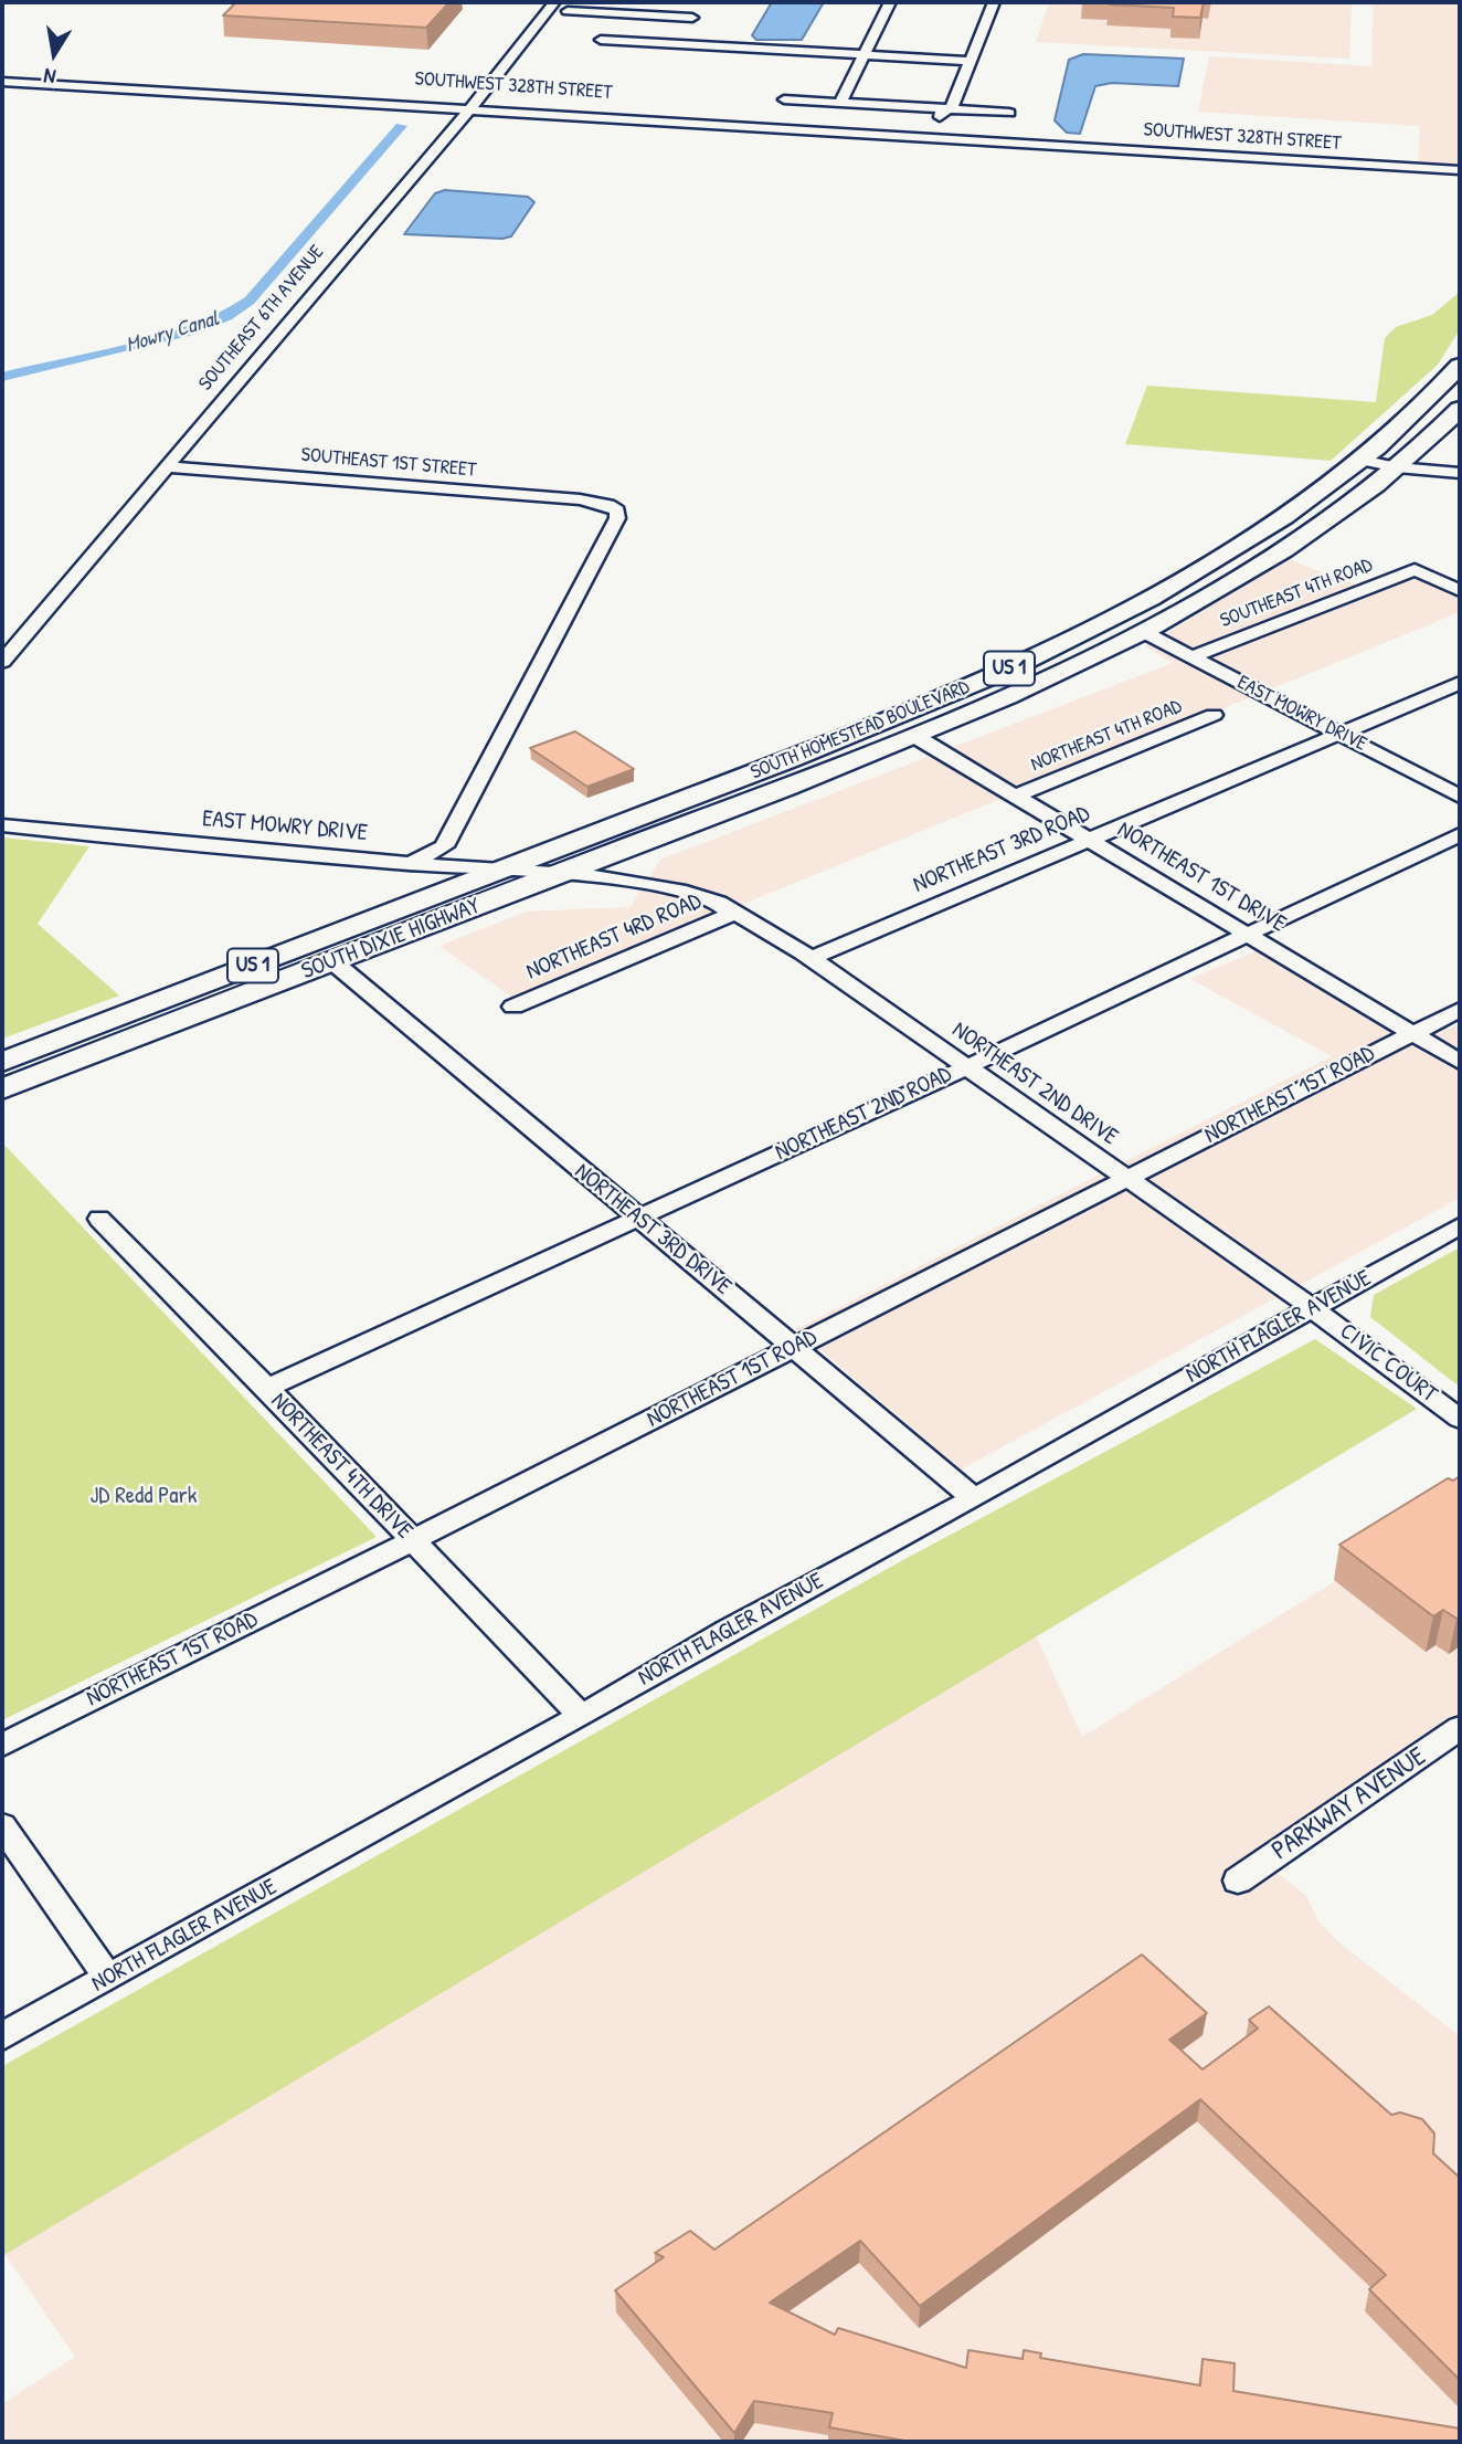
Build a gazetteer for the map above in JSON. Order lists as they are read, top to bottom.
{
  "streets": {
    "highway": ["US 1", "SOUTH HOMESTEAD BOULEVARD", "SOUTH DIXIE HIGHWAY"],
    "street": [
      "SOUTHWEST 328TH STREET",
      "SOUTHEAST 6TH AVENUE",
      "SOUTHEAST 1ST STREET",
      "SOUTHEAST 4TH ROAD",
      "EAST MOWRY DRIVE",
      "NORTHEAST 4TH ROAD",
      "NORTHEAST 3RD ROAD",
      "NORTHEAST 1ST DRIVE",
      "NORTHEAST 4RD ROAD",
      "NORTHEAST 2ND DRIVE",
      "NORTHEAST 1ST ROAD",
      "NORTHEAST 2ND ROAD",
      "NORTHEAST 3RD DRIVE",
      "NORTH FLAGLER AVENUE",
      "CIVIC COURT",
      "NORTHEAST 4TH DRIVE",
      "PARKWAY AVENUE"
    ]
  },
  "crossings": [
    ["SOUTHWEST 328TH STREET", "SOUTHEAST 6TH AVENUE"],
    ["SOUTHEAST 6TH AVENUE", "SOUTHEAST 1ST STREET"],
    ["SOUTHEAST 4TH ROAD", "EAST MOWRY DRIVE"],
    ["EAST MOWRY DRIVE", "SOUTH HOMESTEAD BOULEVARD"],
    ["EAST MOWRY DRIVE", "NORTHEAST 3RD ROAD"],
    ["EAST MOWRY DRIVE", "SOUTH DIXIE HIGHWAY"],
    ["EAST MOWRY DRIVE", "NORTHEAST 2ND DRIVE"],
    ["SOUTH HOMESTEAD BOULEVARD", "NORTHEAST 1ST DRIVE"],
    ["SOUTH HOMESTEAD BOULEVARD", "SOUTH DIXIE HIGHWAY"],
    ["SOUTH HOMESTEAD BOULEVARD", "NORTHEAST 2ND DRIVE"],
    ["NORTHEAST 4TH ROAD", "NORTHEAST 1ST DRIVE"],
    ["NORTHEAST 3RD ROAD", "NORTHEAST 1ST DRIVE"],
    ["NORTHEAST 3RD ROAD", "NORTHEAST 2ND DRIVE"],
    ["NORTHEAST 1ST DRIVE", "NORTHEAST 1ST ROAD"],
    ["NORTHEAST 1ST DRIVE", "NORTHEAST 2ND ROAD"],
    ["NORTHEAST 4RD ROAD", "NORTHEAST 2ND DRIVE"],
    ["SOUTH DIXIE HIGHWAY", "NORTHEAST 2ND DRIVE"],
    ["SOUTH DIXIE HIGHWAY", "NORTHEAST 3RD DRIVE"],
    ["NORTHEAST 2ND DRIVE", "NORTHEAST 1ST ROAD"],
    ["NORTHEAST 2ND DRIVE", "NORTHEAST 2ND ROAD"],
    ["NORTHEAST 2ND DRIVE", "NORTH FLAGLER AVENUE"],
    ["NORTHEAST 2ND DRIVE", "CIVIC COURT"],
    ["NORTHEAST 1ST ROAD", "NORTHEAST 3RD DRIVE"],
    ["NORTHEAST 1ST ROAD", "NORTHEAST 4TH DRIVE"],
    ["NORTHEAST 2ND ROAD", "NORTHEAST 3RD DRIVE"],
    ["NORTHEAST 2ND ROAD", "NORTHEAST 4TH DRIVE"],
    ["NORTHEAST 3RD DRIVE", "NORTH FLAGLER AVENUE"],
    ["NORTH FLAGLER AVENUE", "CIVIC COURT"],
    ["NORTH FLAGLER AVENUE", "NORTHEAST 4TH DRIVE"]
  ],
  "water": ["Mowry Canal"],
  "parks": ["JD Redd Park"],
  "north": "bottom"
}
